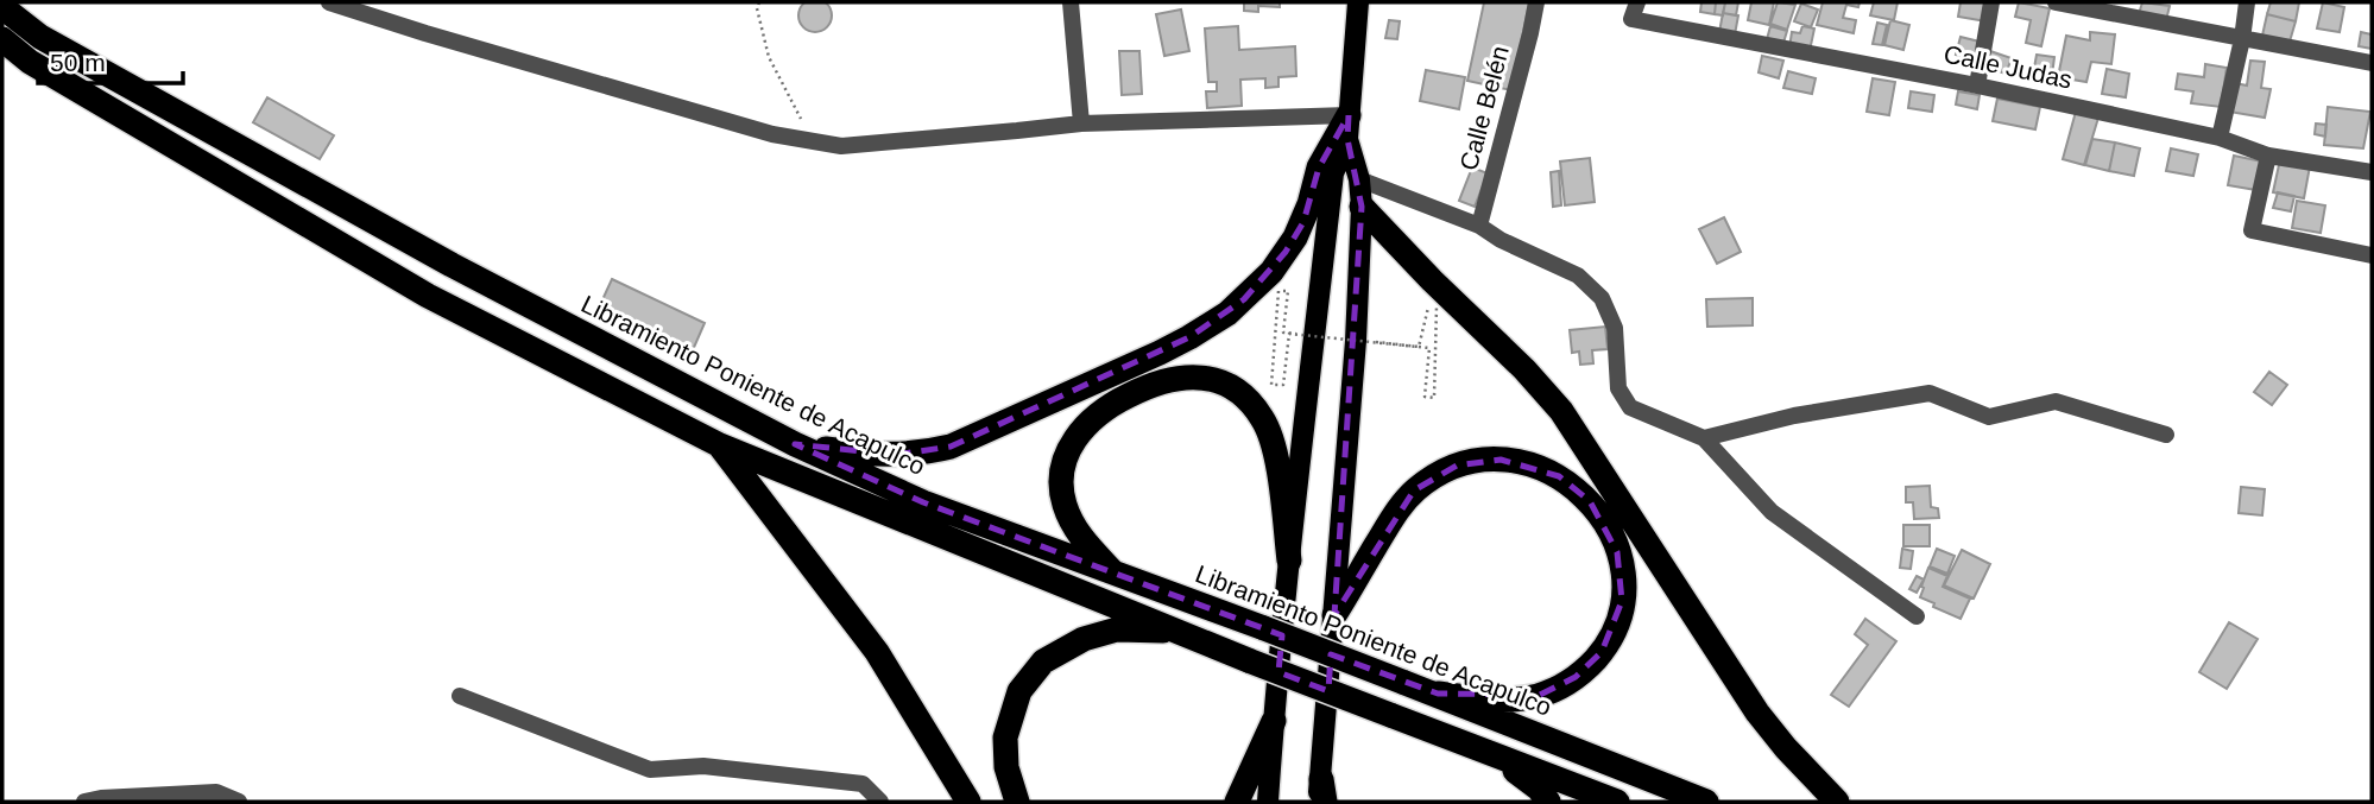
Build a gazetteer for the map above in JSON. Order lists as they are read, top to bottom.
{
  "streets": {
    "highway": ["Libramiento Poniente de Acapulco"],
    "street": ["Calle Judas", "Calle Belén"]
  },
  "scale_bar": "50 m"
}
